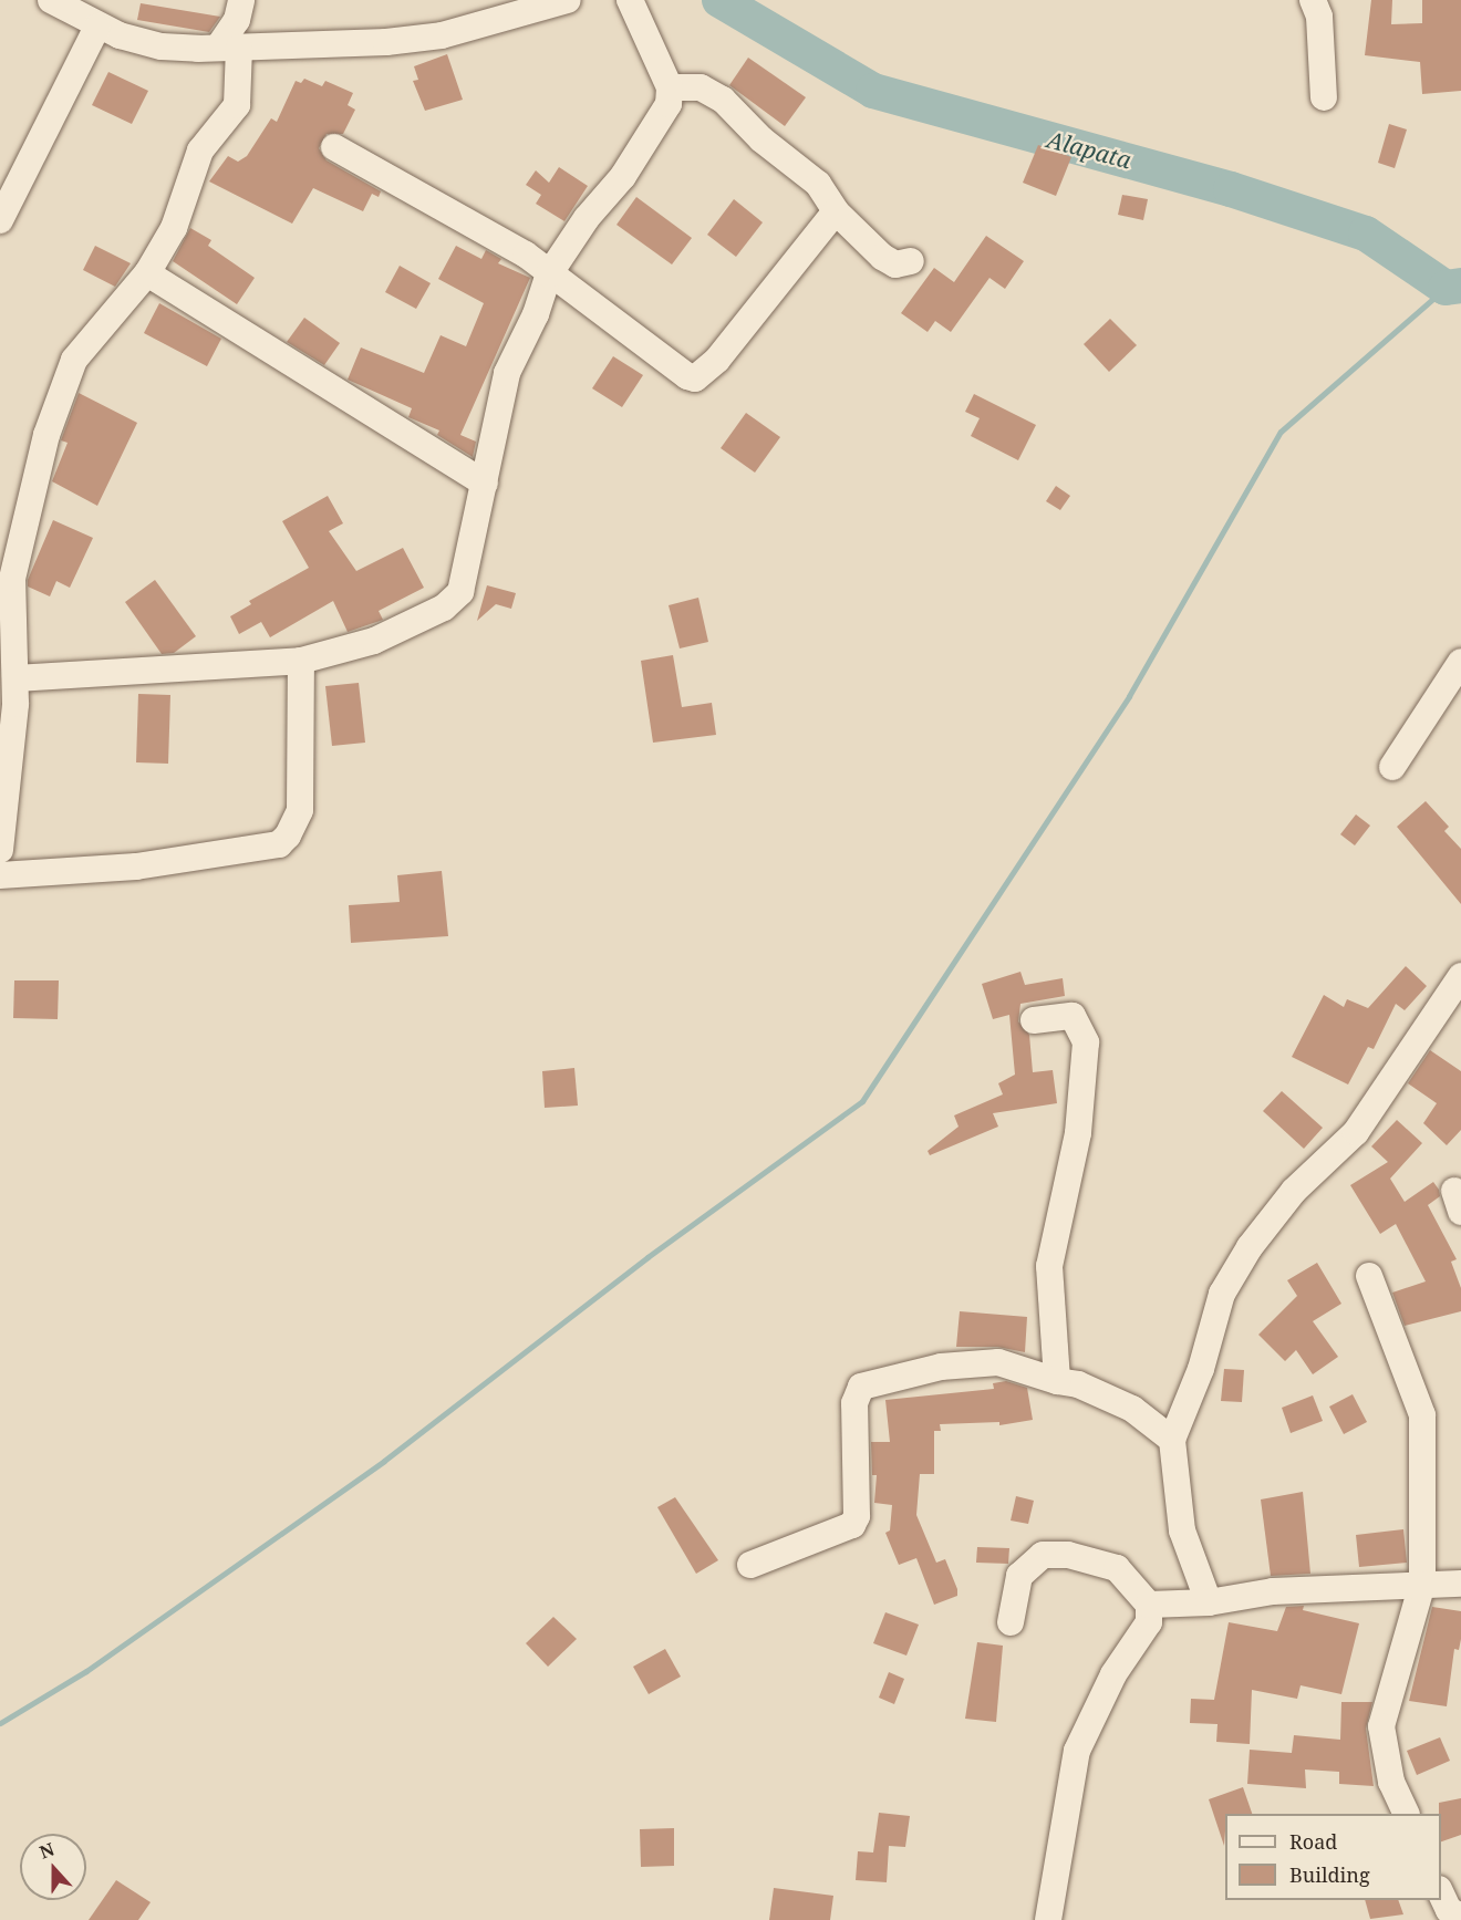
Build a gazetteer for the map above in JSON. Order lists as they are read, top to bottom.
{
  "water": ["Alapata"],
  "legend": ["Road", "Building"],
  "north": "top"
}
